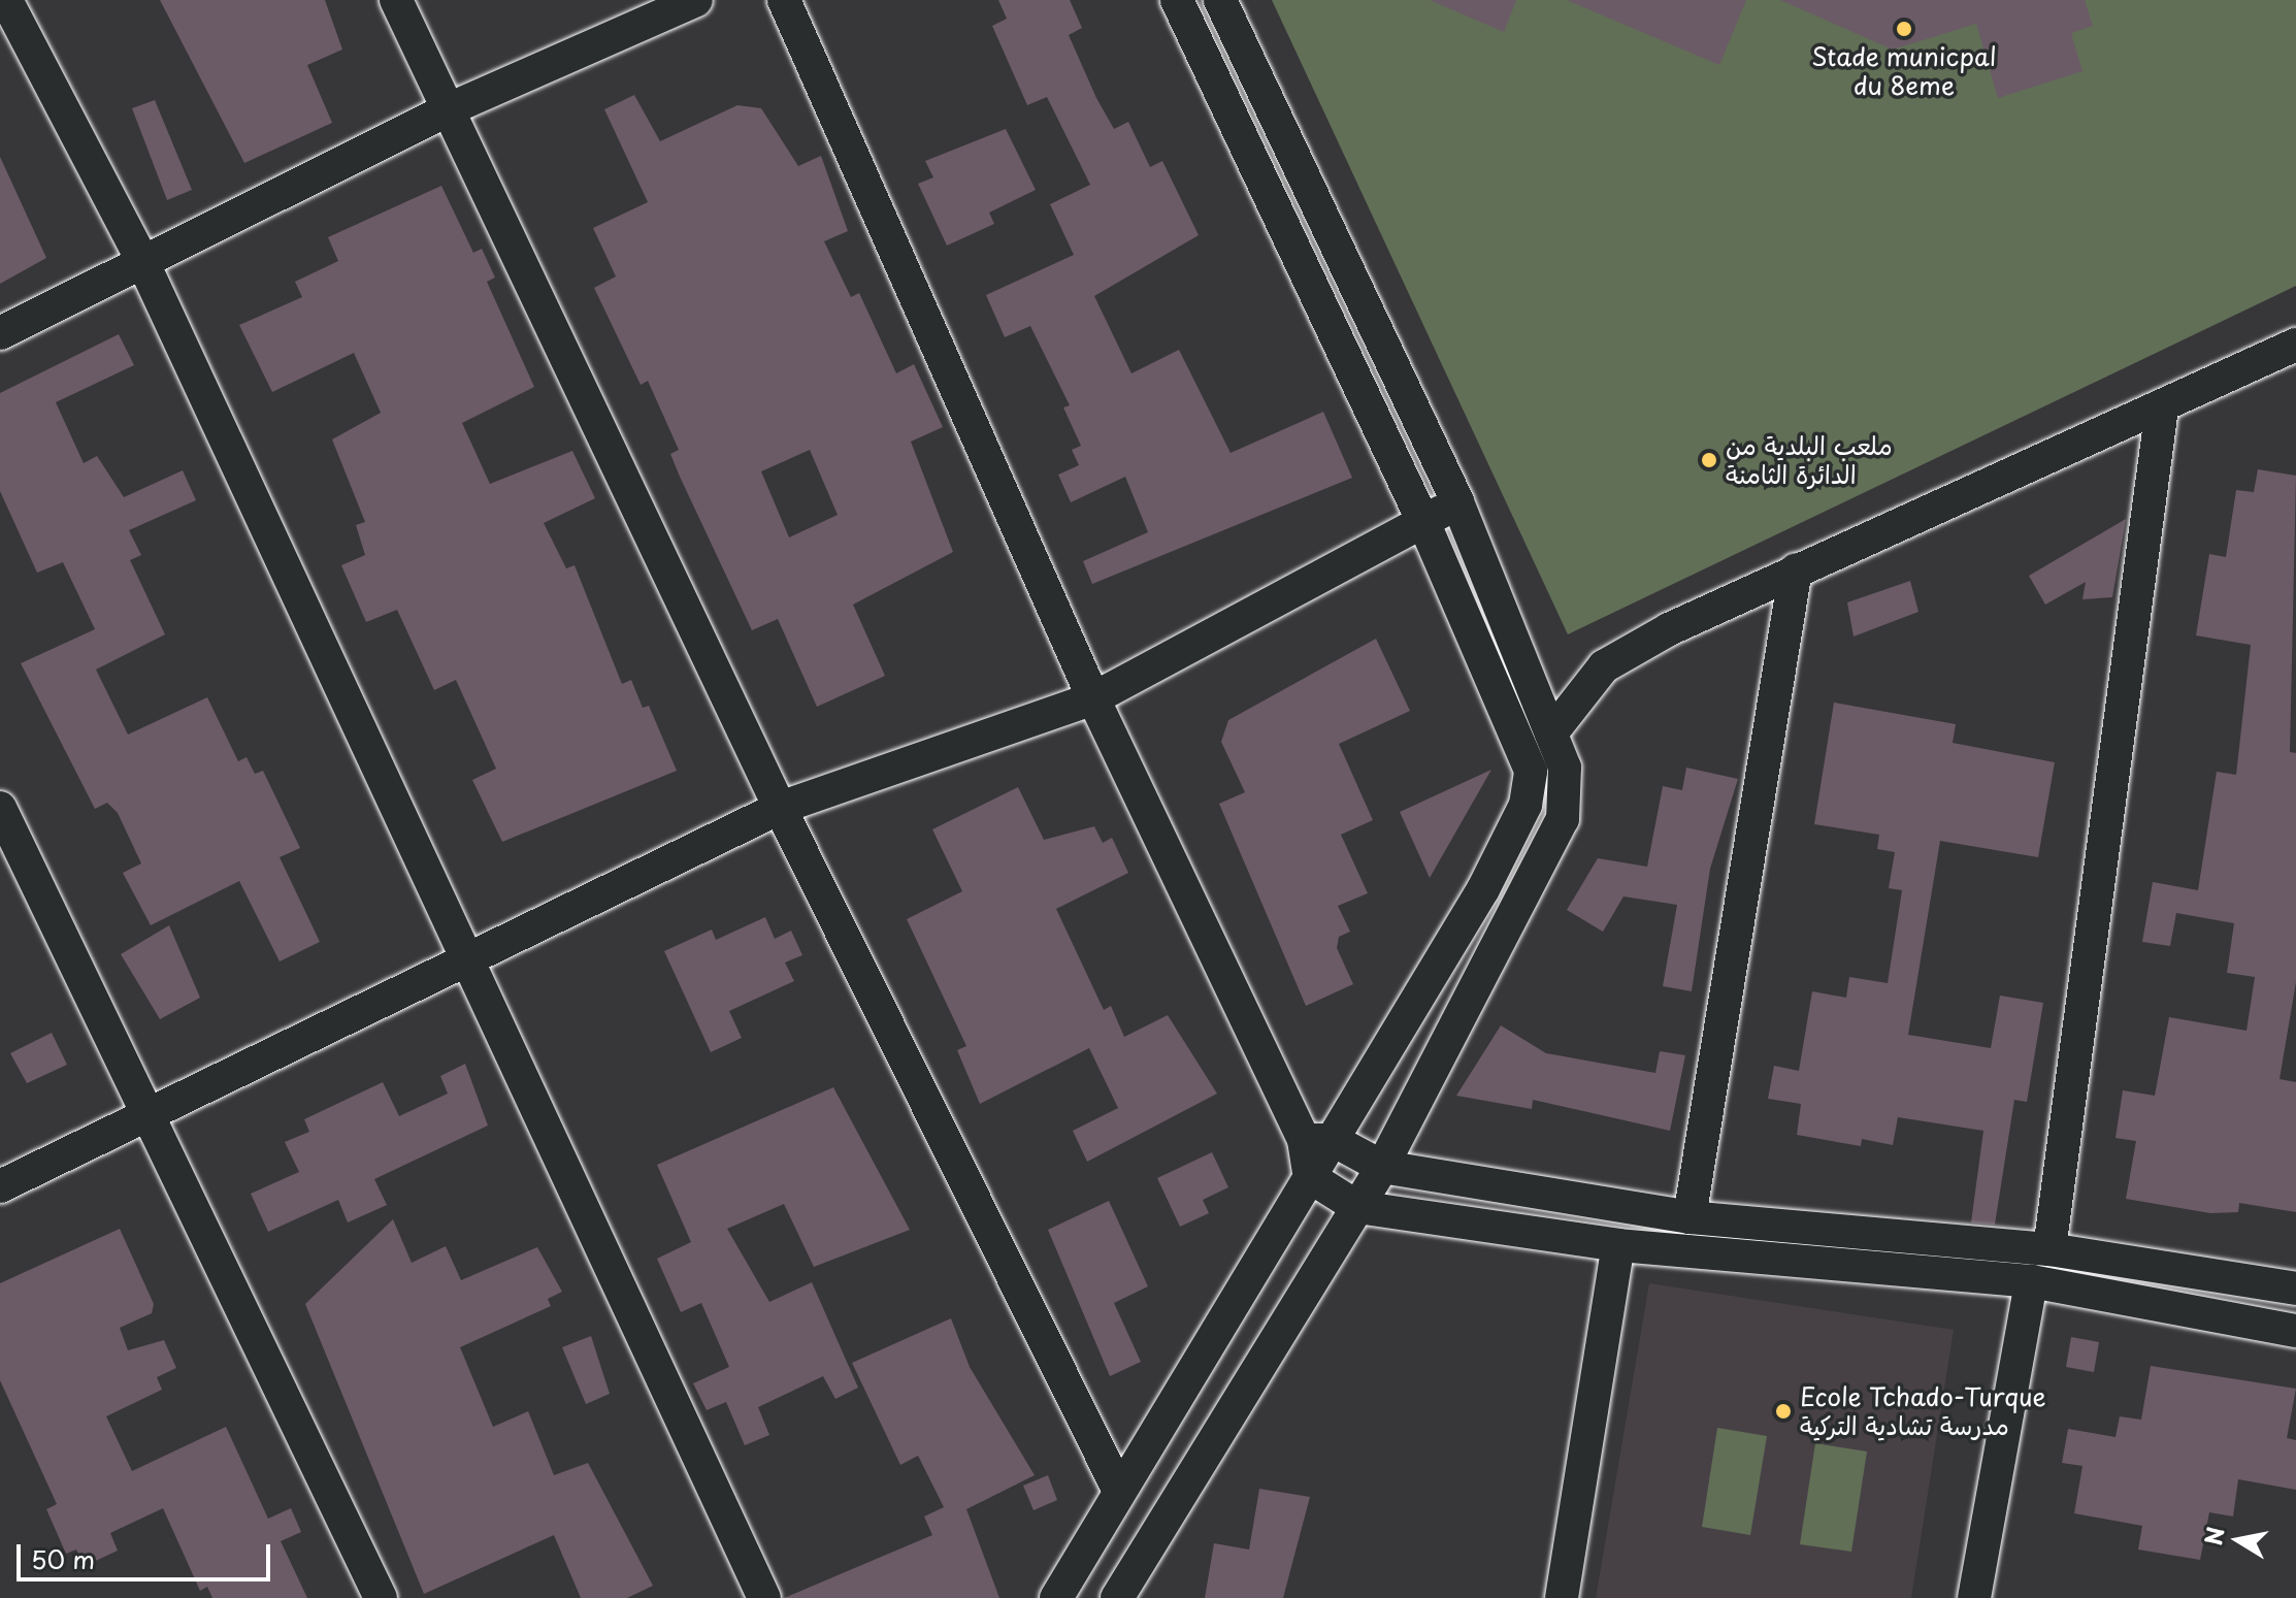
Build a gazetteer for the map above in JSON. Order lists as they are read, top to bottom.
{
  "places": ["Stade municpal du 8eme", "ملعب البلدية من الدائرة الثامنة", "Ecole Tchado-Turque مدرسة تشادية التركية"],
  "scale_bar": "50 m",
  "north": "left"
}
